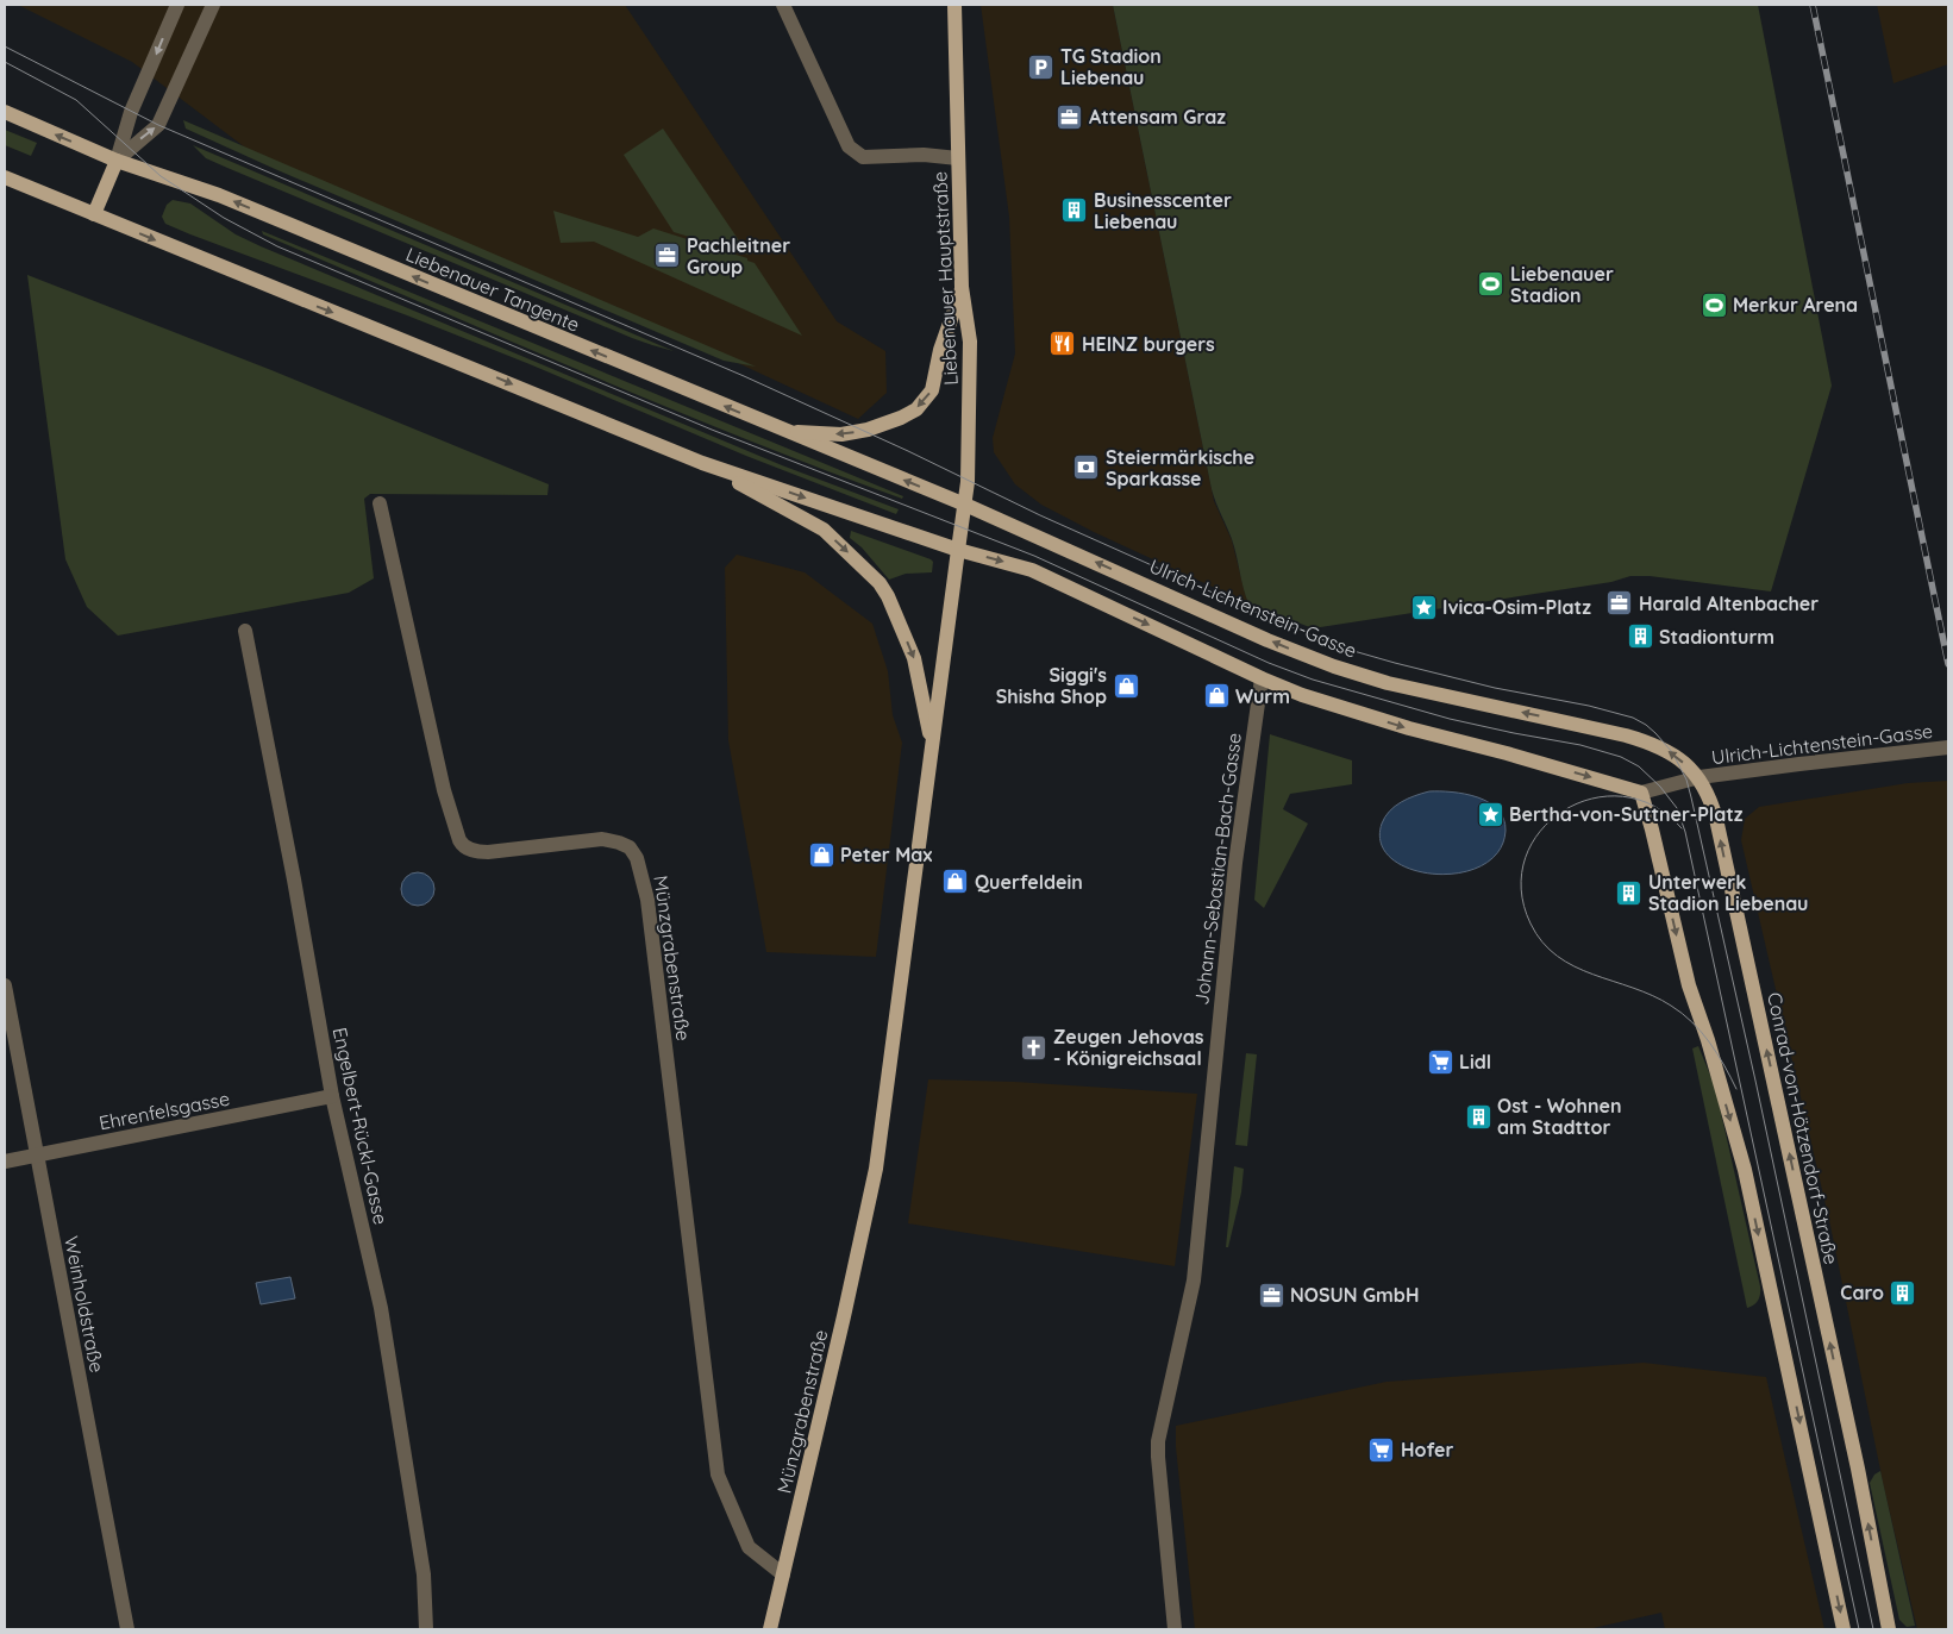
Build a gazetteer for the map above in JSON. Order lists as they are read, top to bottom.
{
  "streets": {
    "main road": [
      "Liebenauer Hauptstraße",
      "Liebenauer Tangente",
      "Ulrich-Lichtenstein-Gasse",
      "Münzgrabenstraße",
      "Conrad-von-Hötzendorf-Straße"
    ],
    "street": [
      "Johann-Sebastian-Bach-Gasse",
      "Ehrenfelsgasse",
      "Engelbert-Rückl-Gasse",
      "Weinholdstraße"
    ]
  },
  "crossings": [
    ["Liebenauer Hauptstraße", "Liebenauer Tangente"],
    ["Liebenauer Hauptstraße", "Ulrich-Lichtenstein-Gasse"],
    ["Liebenauer Hauptstraße", "Münzgrabenstraße"],
    ["Liebenauer Tangente", "Ulrich-Lichtenstein-Gasse"],
    ["Ulrich-Lichtenstein-Gasse", "Conrad-von-Hötzendorf-Straße"],
    ["Ehrenfelsgasse", "Engelbert-Rückl-Gasse"],
    ["Ehrenfelsgasse", "Weinholdstraße"]
  ],
  "places": {
    "parking": ["TG Stadion Liebenau"],
    "office": [
      "Attensam Graz",
      "Pachleitner Group",
      "Harald Altenbacher",
      "NOSUN GmbH"
    ],
    "building": [
      "Businesscenter Liebenau",
      "Stadionturm",
      "Unterwerk Stadion Liebenau",
      "Ost - Wohnen am Stadttor",
      "Caro"
    ],
    "sports": ["Liebenauer Stadion", "Merkur Arena"],
    "restaurant": ["HEINZ burgers"],
    "bank": ["Steiermärkische Sparkasse"],
    "place": ["Ivica-Osim-Platz", "Bertha-von-Suttner-Platz"],
    "shop": [
      "Siggi's Shisha Shop",
      "Wurm",
      "Peter Max",
      "Querfeldein"
    ],
    "church": ["Zeugen Jehovas - Königreichsaal"],
    "supermarket": ["Lidl", "Hofer"]
  }
}
